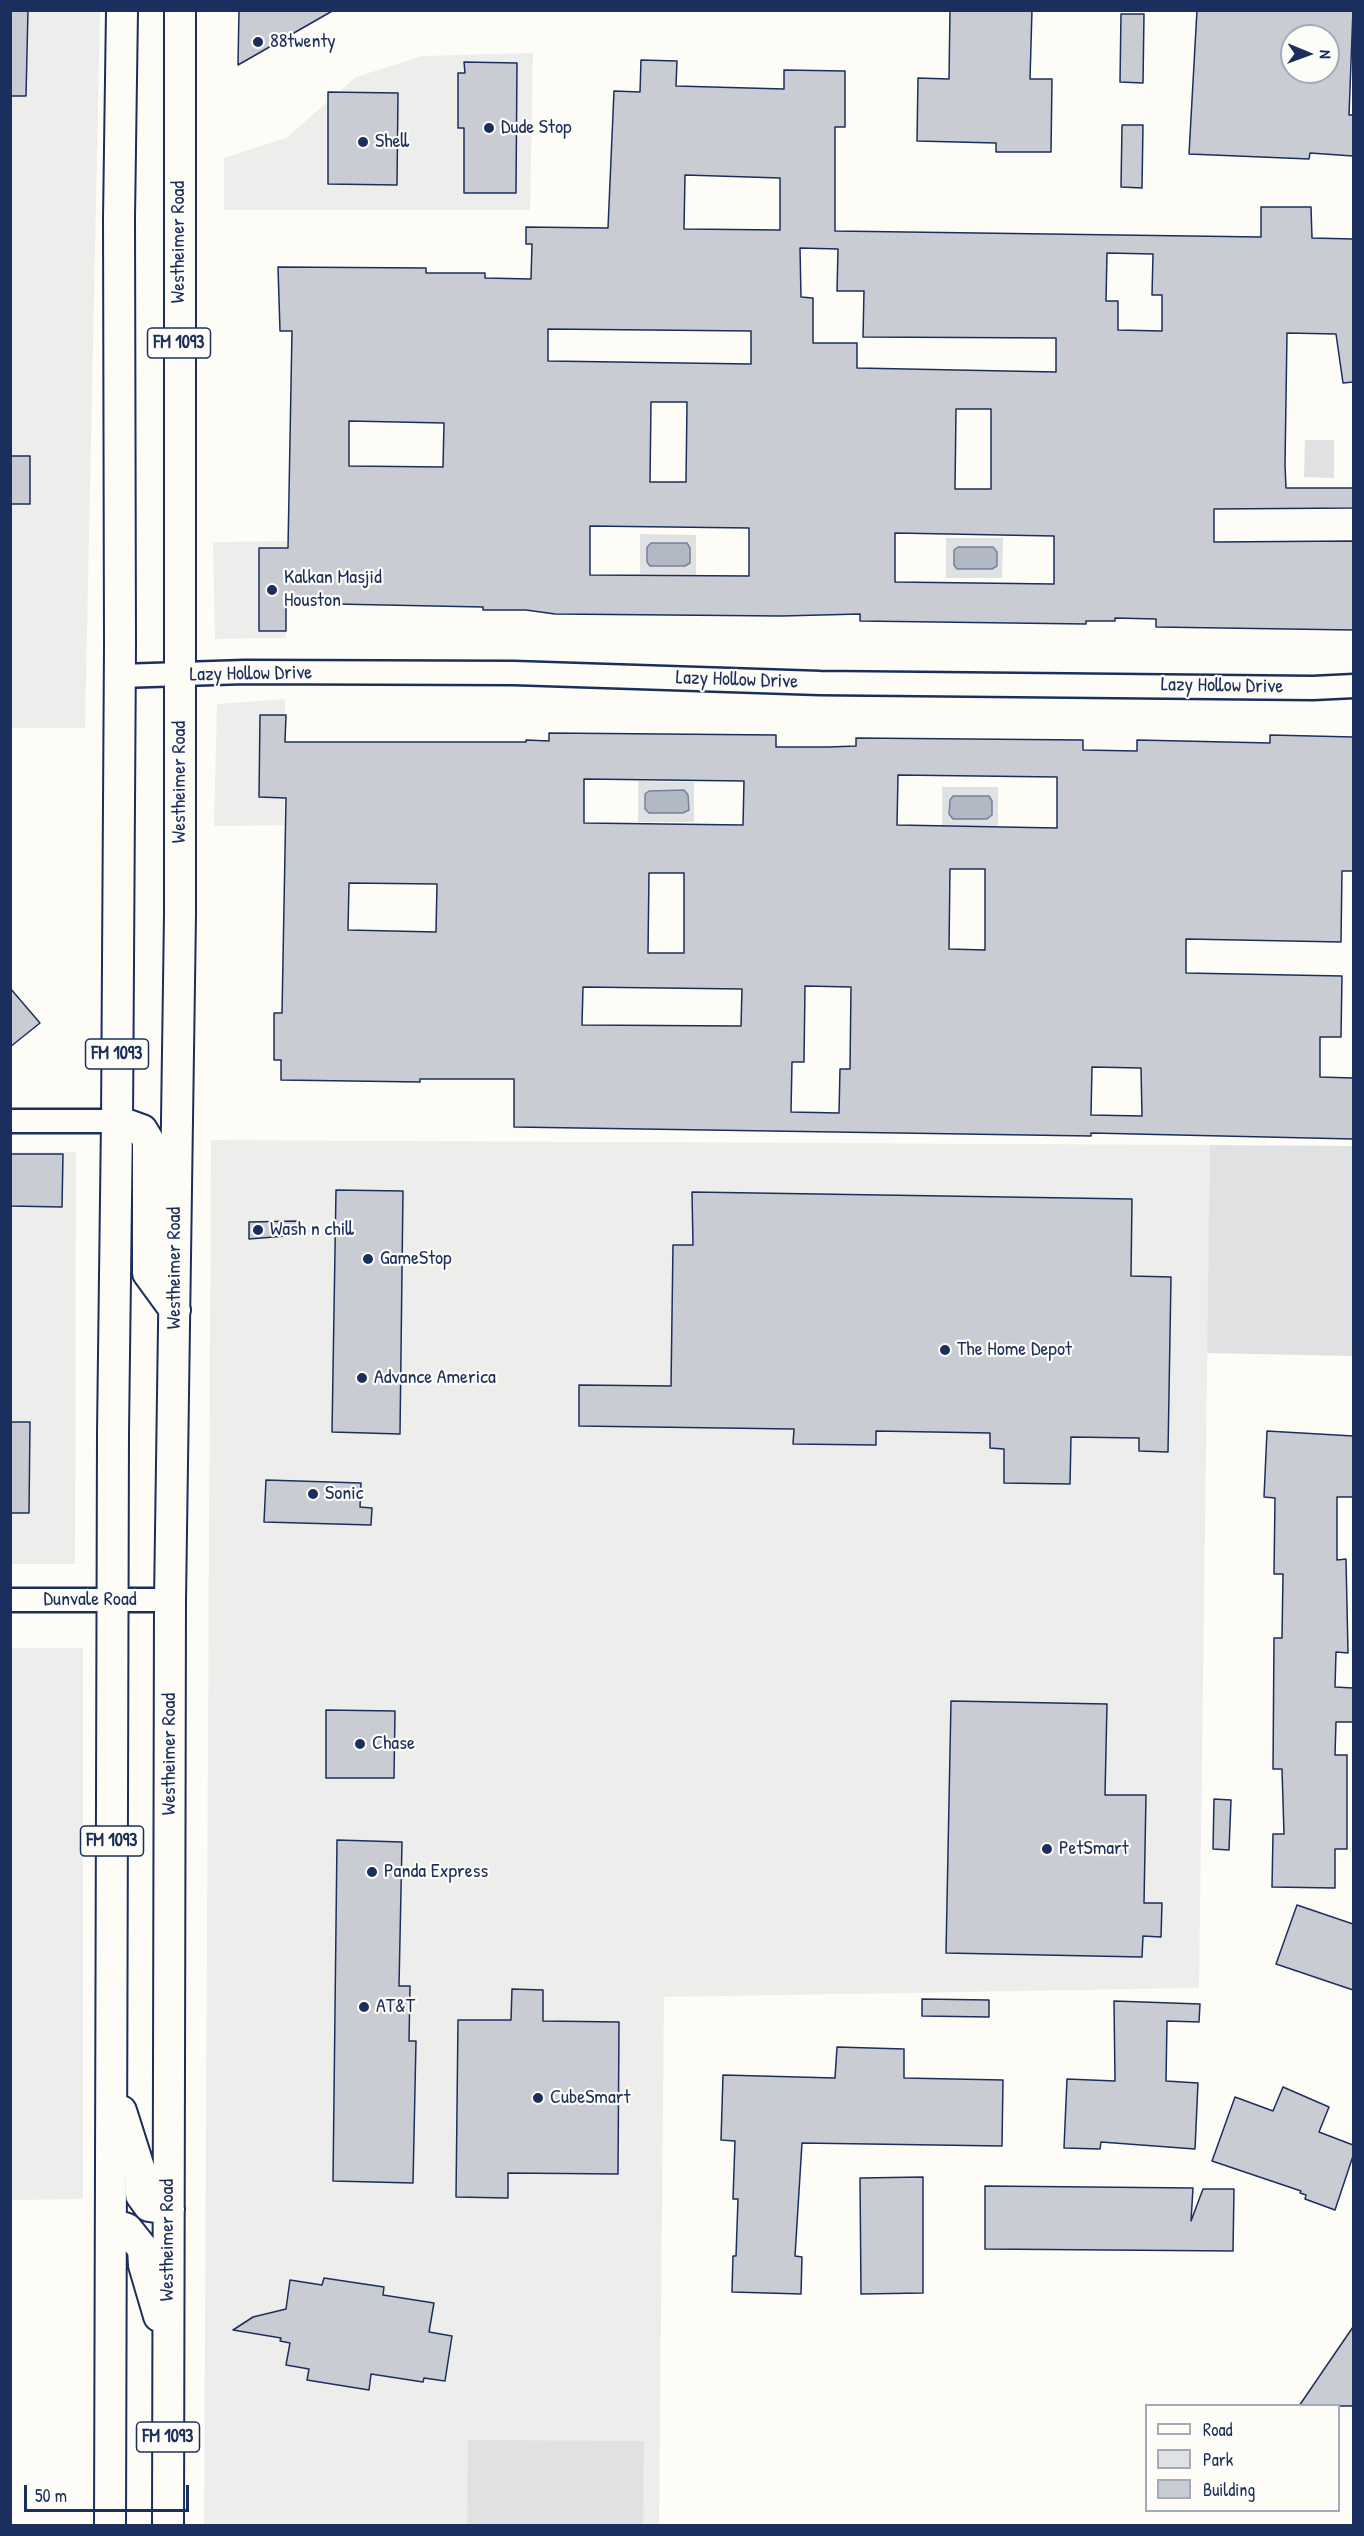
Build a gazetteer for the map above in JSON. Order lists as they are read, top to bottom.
{
  "streets": {
    "main road": ["Westheimer Road", "FM 1093"],
    "street": ["Lazy Hollow Drive", "Dunvale Road"]
  },
  "crossings": [
    ["Westheimer Road", "Lazy Hollow Drive"],
    ["Westheimer Road", "Dunvale Road"],
    ["FM 1093", "Lazy Hollow Drive"],
    ["FM 1093", "Dunvale Road"]
  ],
  "places": [
    "88twenty",
    "Dude Stop",
    "Shell",
    "Kalkan Masjid Houston",
    "Wash n chill",
    "GameStop",
    "The Home Depot",
    "Advance America",
    "Sonic",
    "Chase",
    "PetSmart",
    "Panda Express",
    "AT&T",
    "CubeSmart"
  ],
  "legend": ["Road", "Park", "Building"],
  "scale_bar": "50 m",
  "north": "right"
}
